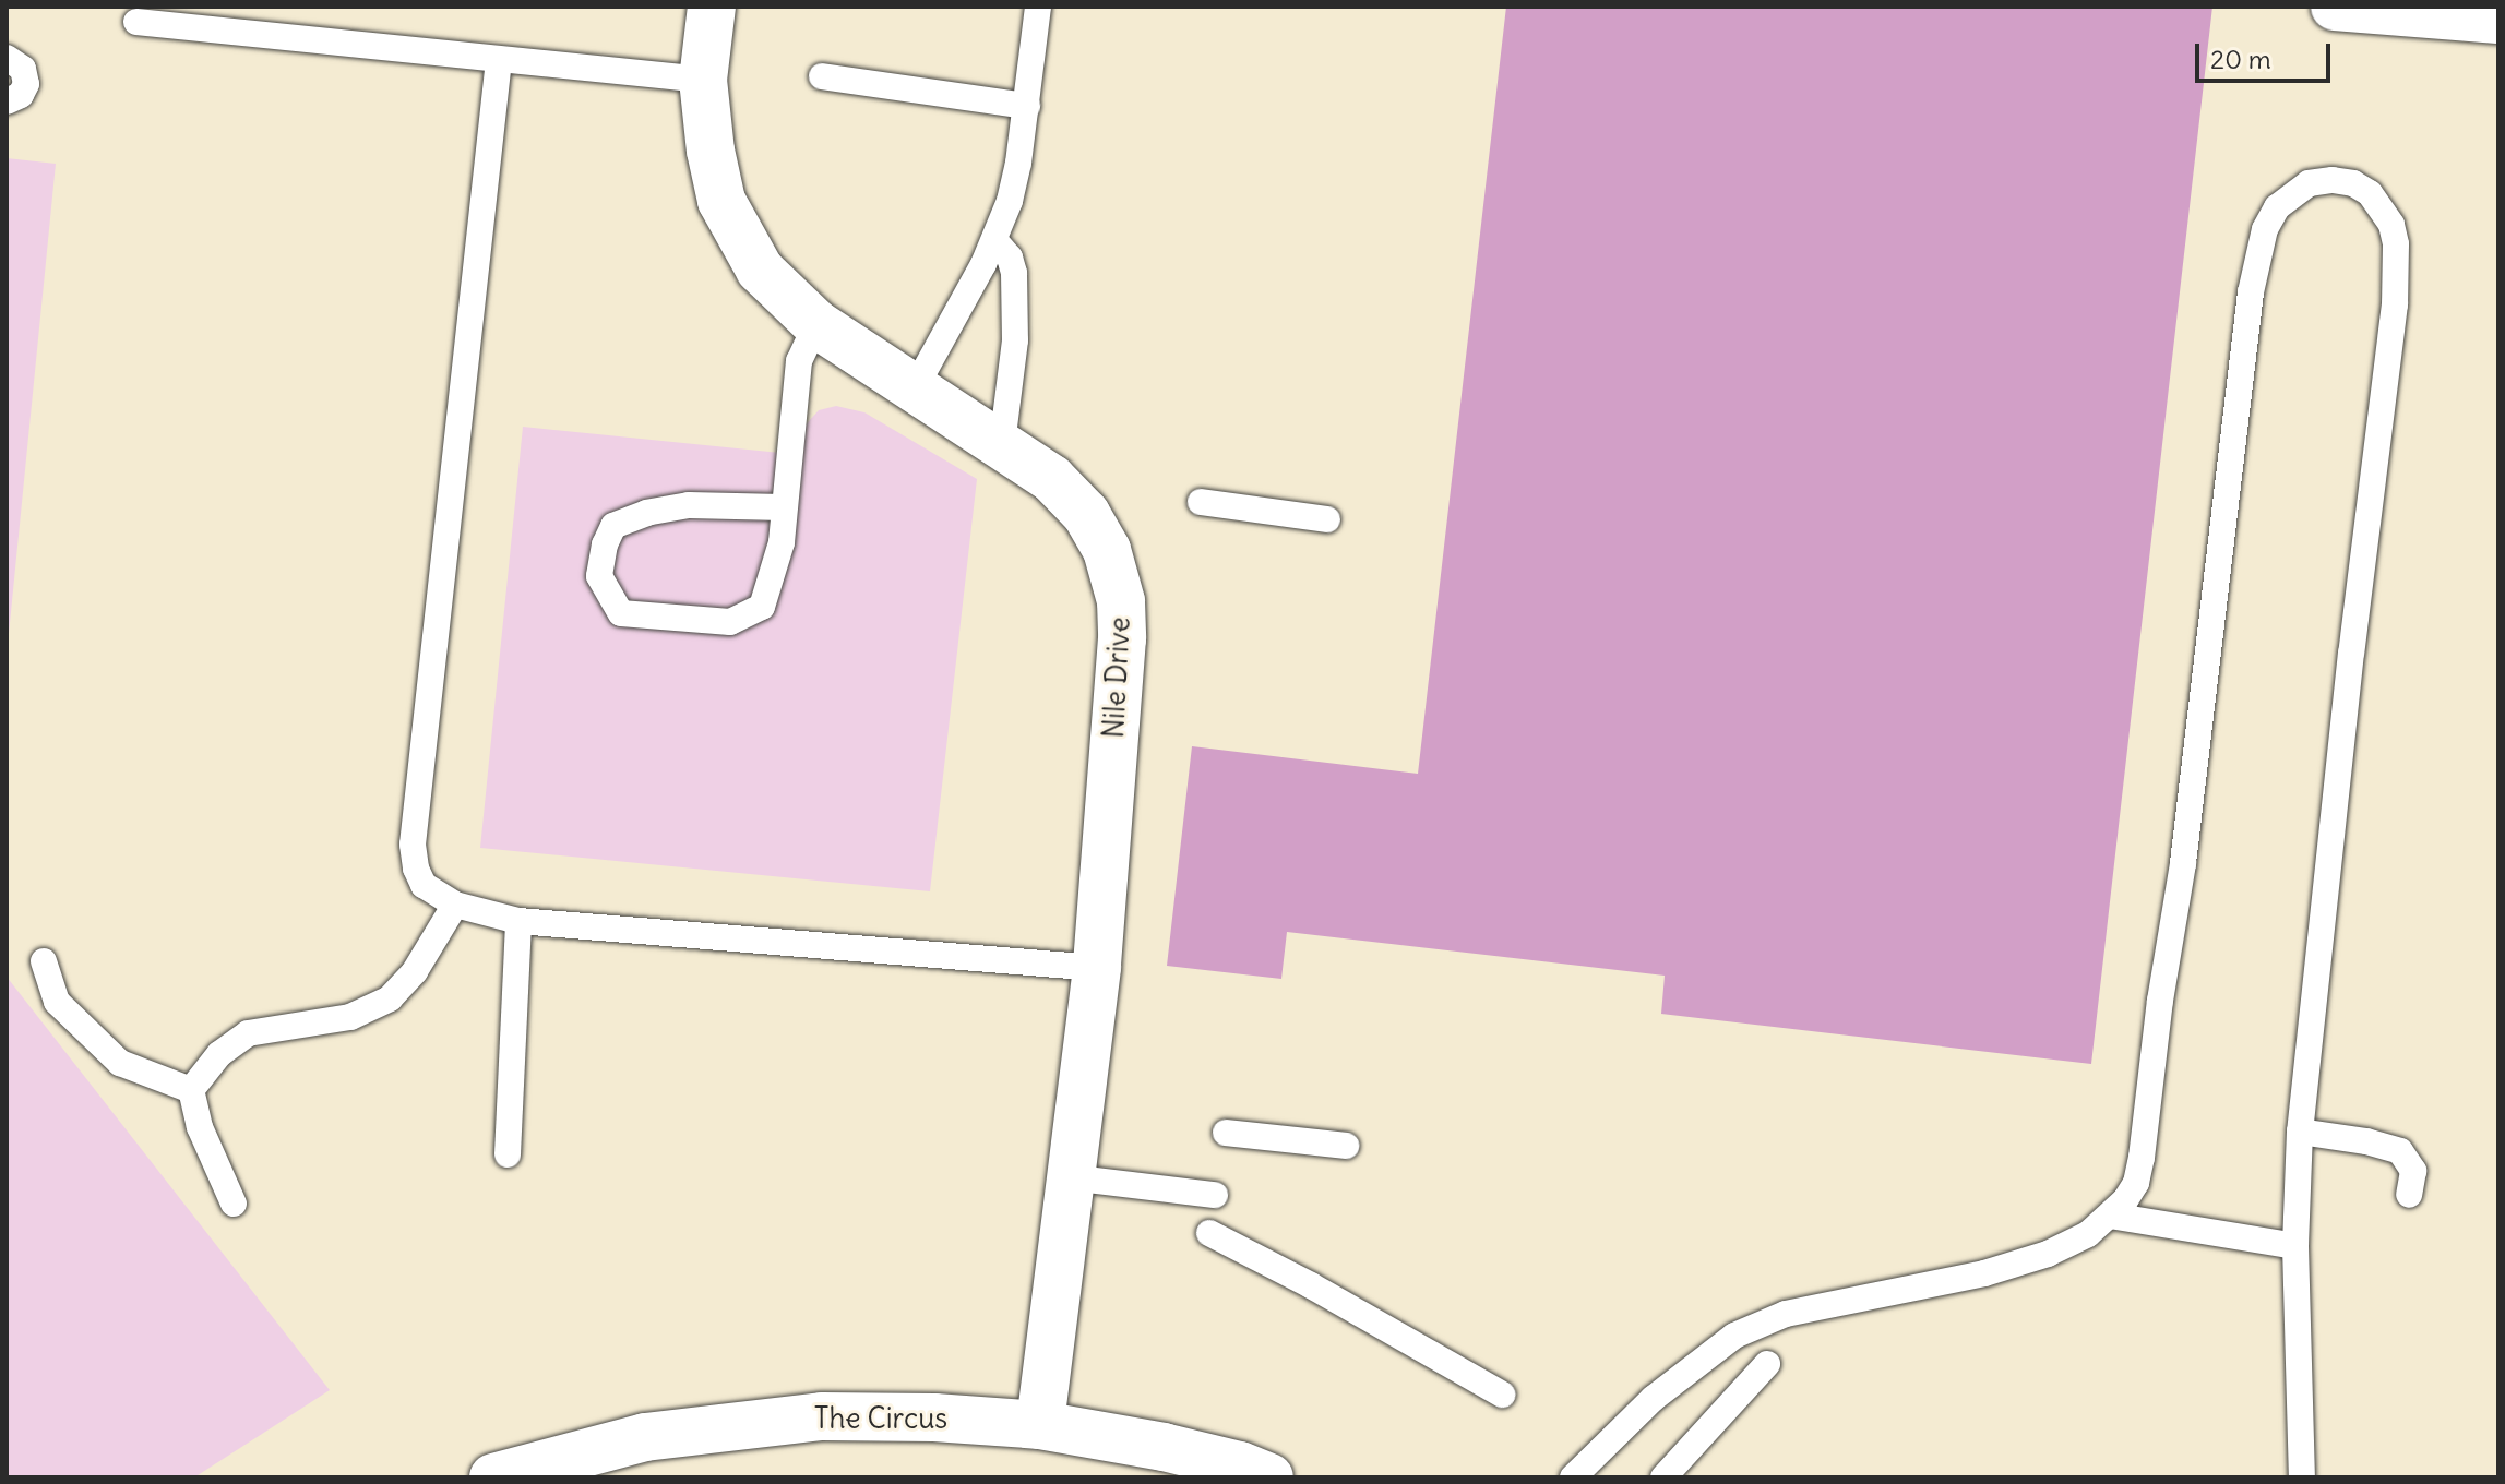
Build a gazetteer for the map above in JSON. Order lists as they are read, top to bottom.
{
  "streets": {
    "street": ["Nile Drive", "The Circus"]
  },
  "crossings": [
    ["Nile Drive", "The Circus"]
  ],
  "scale_bar": "20 m"
}
